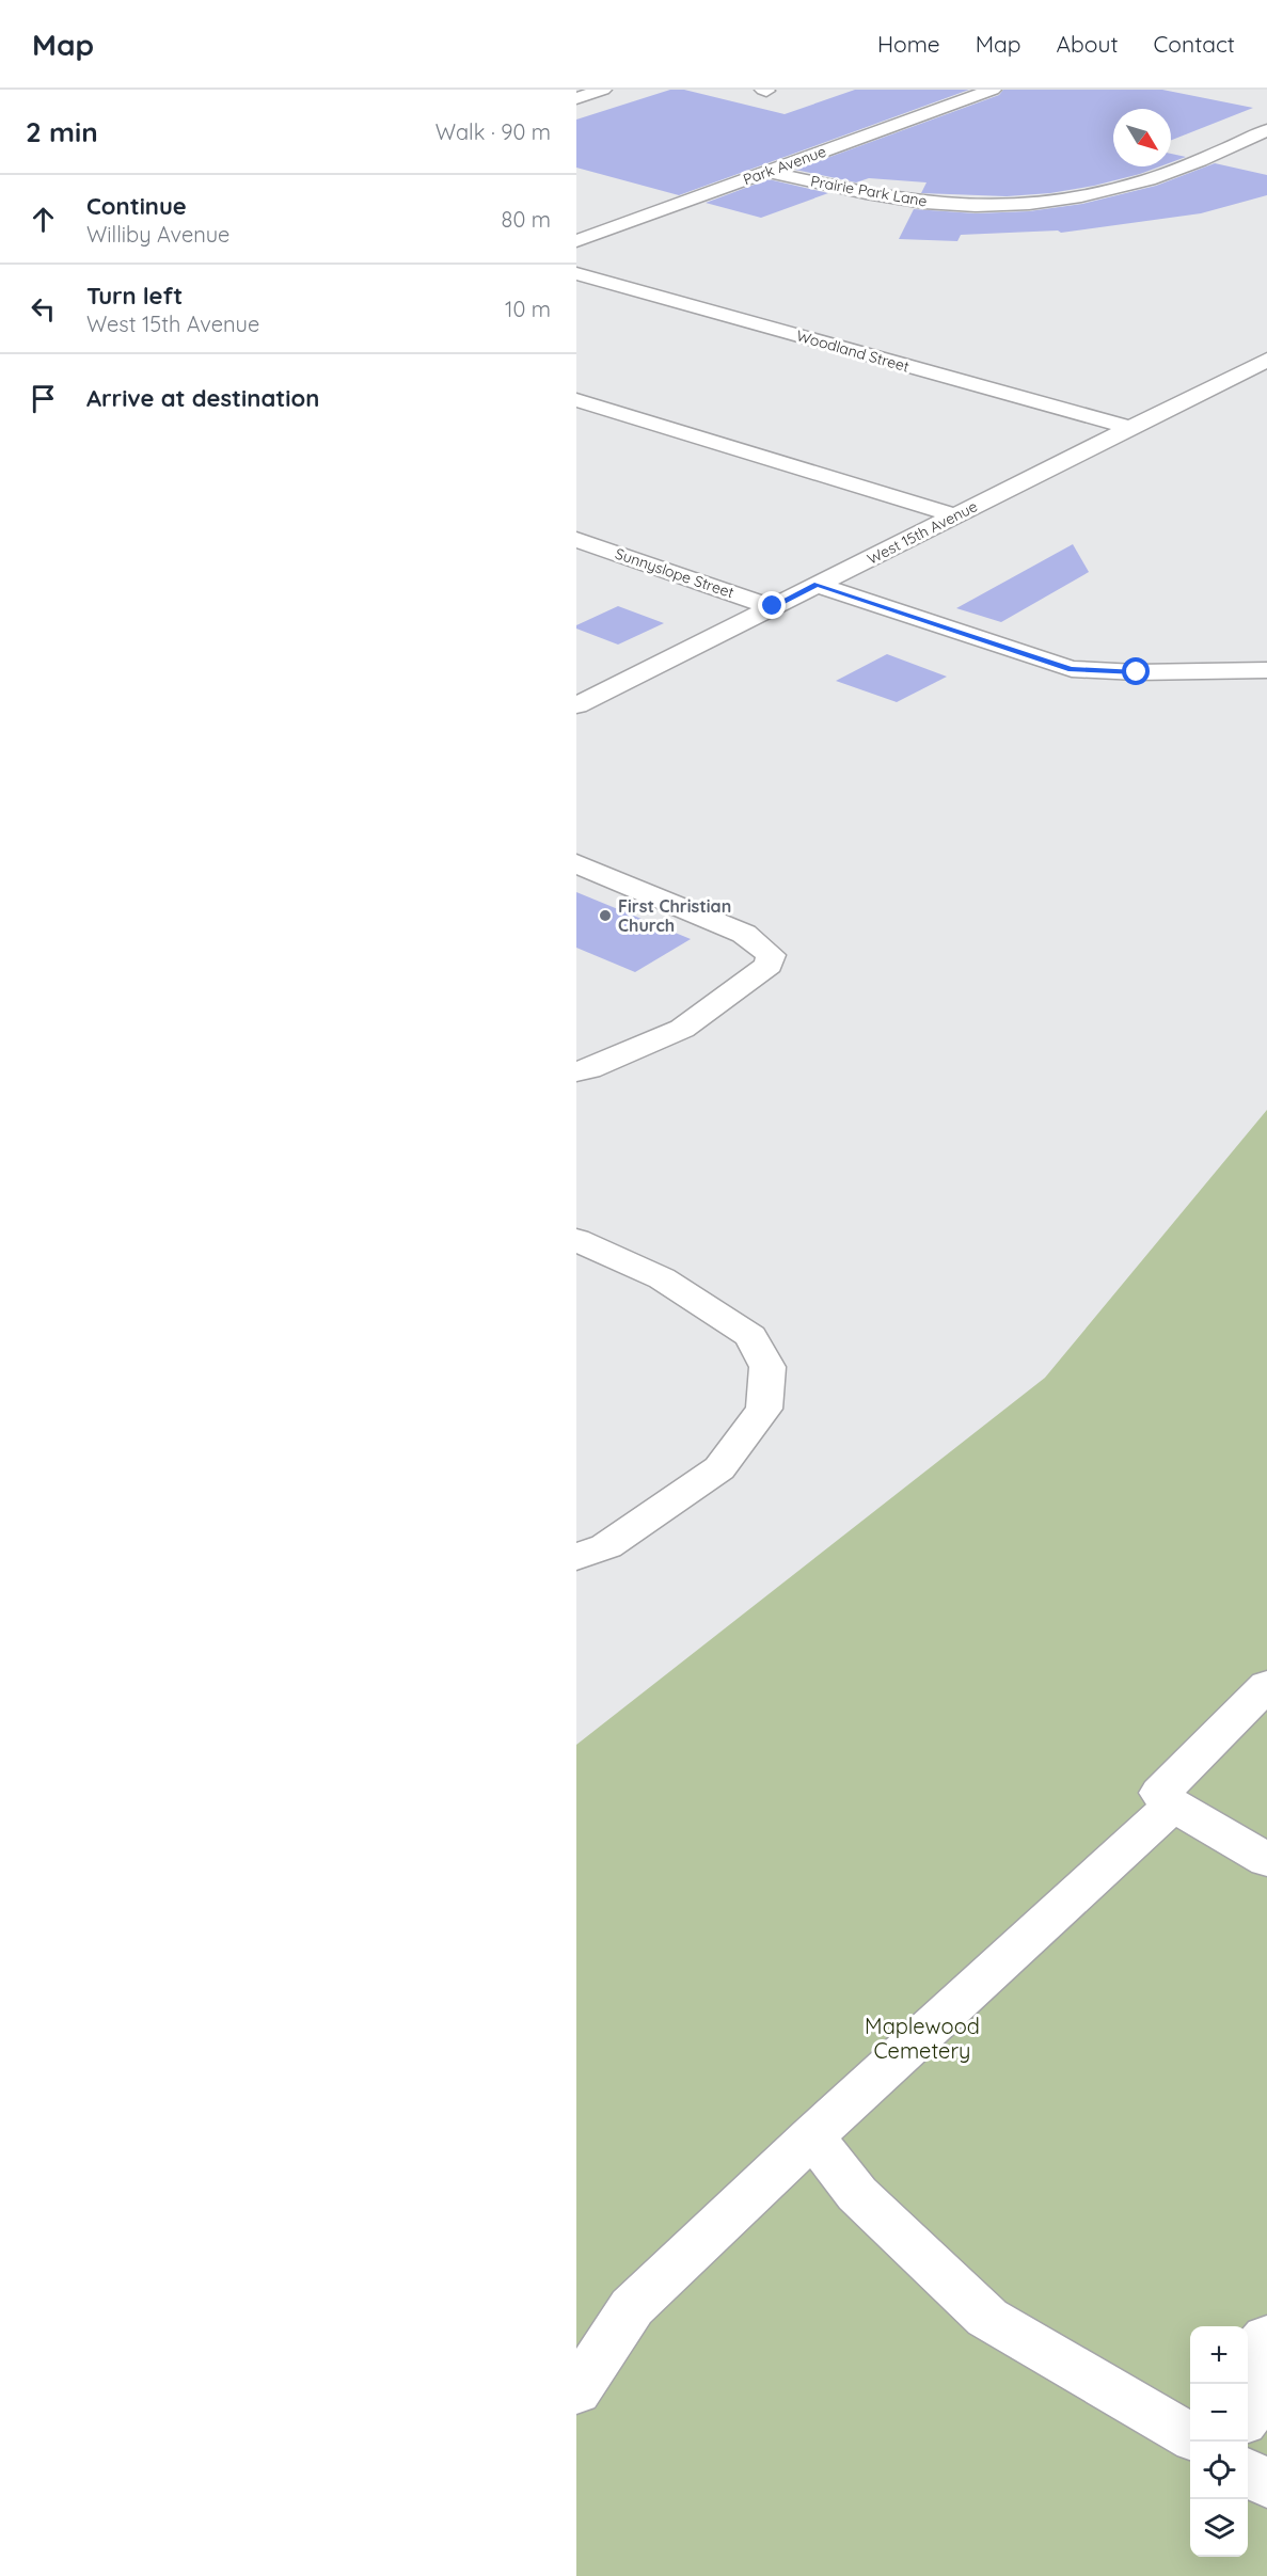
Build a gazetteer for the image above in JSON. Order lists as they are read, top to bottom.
{
  "streets": {
    "street": [
      "Park Avenue",
      "Prairie Park Lane",
      "Woodland Street",
      "West 15th Avenue",
      "Sunnyslope Street"
    ]
  },
  "crossings": [
    ["Park Avenue", "Prairie Park Lane"],
    ["Woodland Street", "West 15th Avenue"],
    ["West 15th Avenue", "Sunnyslope Street"]
  ],
  "parks": ["Maplewood Cemetery"],
  "places": ["First Christian Church"],
  "north": "bottom right",
  "page": {
    "header": "Map",
    "nav": [
      "Home",
      "Map",
      "About",
      "Contact"
    ],
    "heading": ["2 min", "Walk · 90 m"],
    "list": [
      ["Continue", "Williby Avenue", "80 m"],
      ["Turn left", "West 15th Avenue", "10 m"],
      "Arrive at destination"
    ],
    "map_buttons": ["+", "−"]
  }
}
